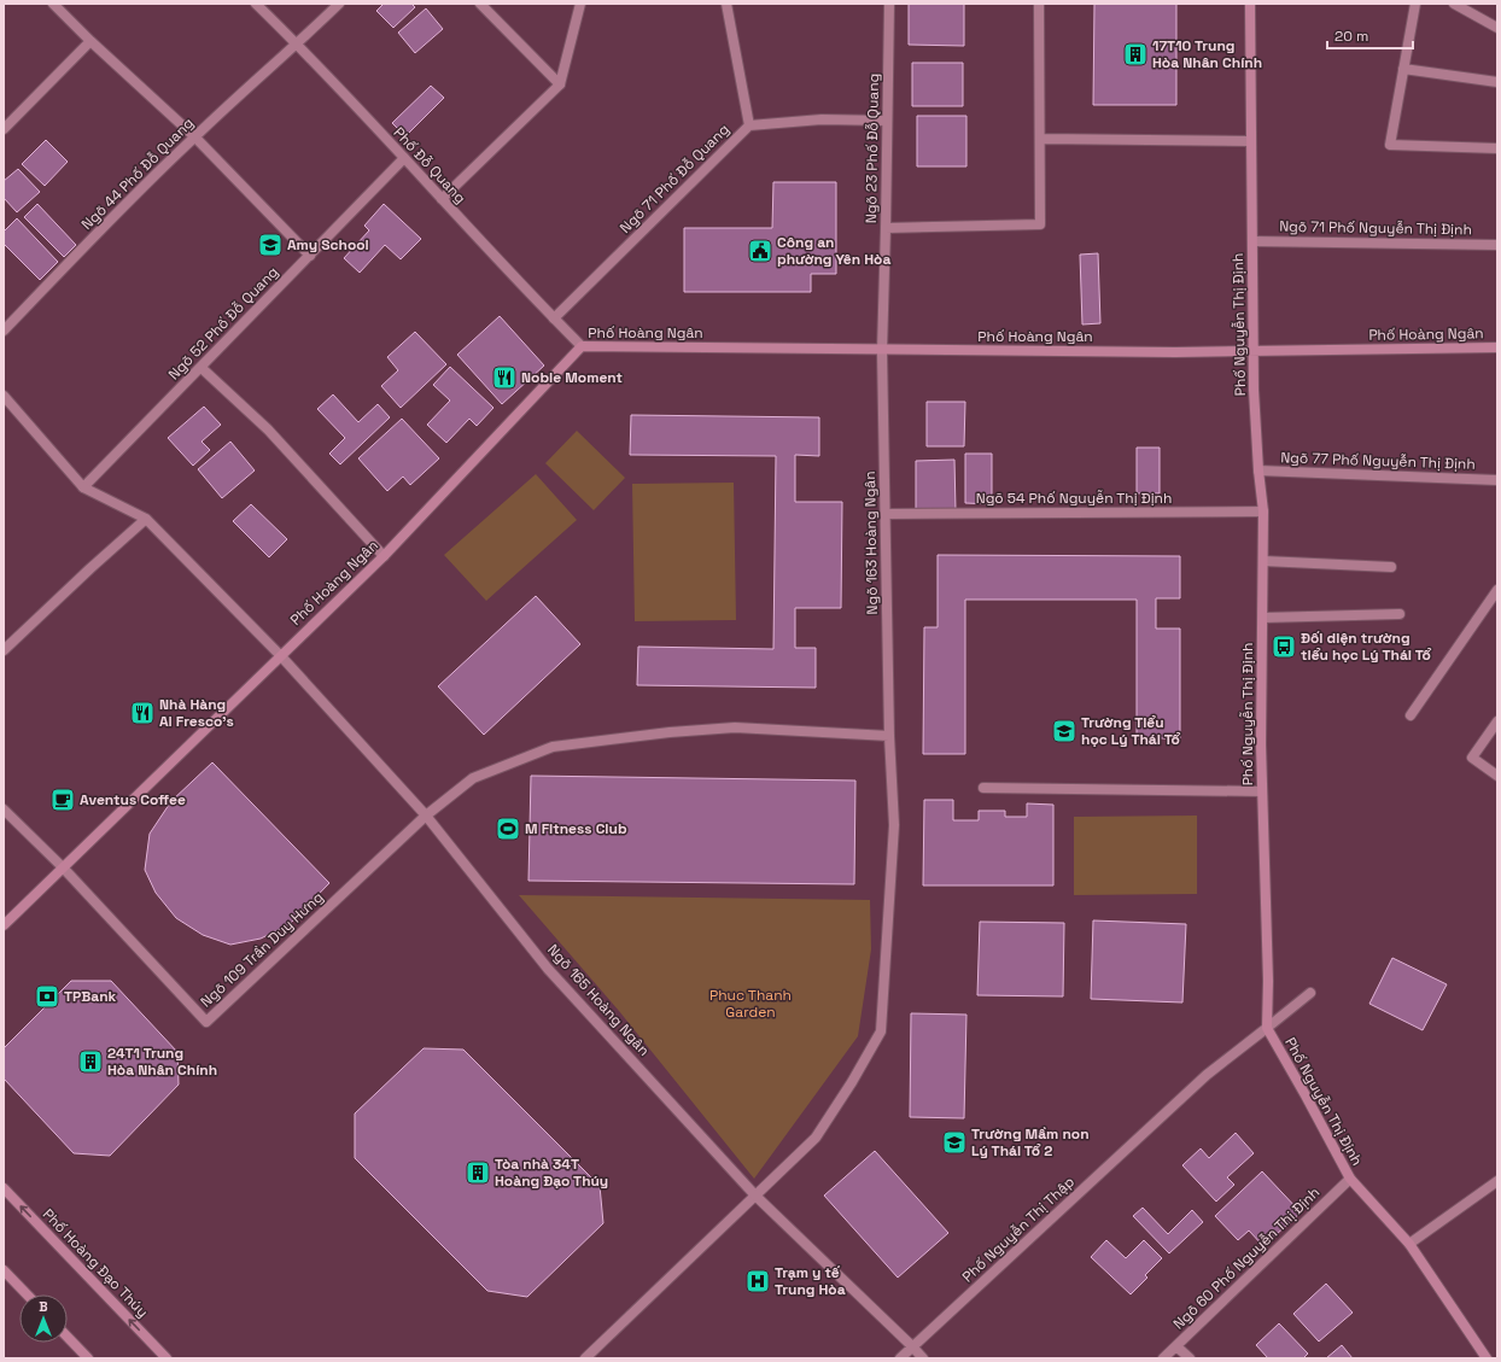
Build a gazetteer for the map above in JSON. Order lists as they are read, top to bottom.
{
  "streets": {
    "street": [
      "Ngõ 23 Phố Đỗ Quang",
      "Phố Đỗ Quang",
      "Ngõ 44 Phố Đỗ Quang",
      "Ngõ 71 Phố Đỗ Quang",
      "Ngõ 71 Phố Nguyễn Thị Định",
      "Ngõ 52 Phố Đỗ Quang",
      "Phố Nguyễn Thị Định",
      "Phố Hoàng Ngân",
      "Ngõ 77 Phố Nguyễn Thị Định",
      "Ngõ 54 Phố Nguyễn Thị Định",
      "Ngõ 163 Hoàng Ngân",
      "Ngõ 109 Trần Duy Hưng",
      "Ngõ 165 Hoàng Ngân",
      "Phố Nguyễn Thị Thập",
      "Ngõ 60 Phố Nguyễn Thị Định",
      "Phố Hoàng Đạo Thúy"
    ]
  },
  "crossings": [
    ["Ngõ 23 Phố Đỗ Quang", "Phố Hoàng Ngân"],
    ["Ngõ 23 Phố Đỗ Quang", "Ngõ 163 Hoàng Ngân"],
    ["Phố Đỗ Quang", "Ngõ 44 Phố Đỗ Quang"],
    ["Phố Đỗ Quang", "Ngõ 71 Phố Đỗ Quang"],
    ["Phố Đỗ Quang", "Ngõ 52 Phố Đỗ Quang"],
    ["Phố Đỗ Quang", "Phố Hoàng Ngân"],
    ["Ngõ 71 Phố Nguyễn Thị Định", "Phố Nguyễn Thị Định"],
    ["Ngõ 52 Phố Đỗ Quang", "Ngõ 165 Hoàng Ngân"],
    ["Phố Nguyễn Thị Định", "Phố Hoàng Ngân"],
    ["Phố Nguyễn Thị Định", "Ngõ 77 Phố Nguyễn Thị Định"],
    ["Phố Nguyễn Thị Định", "Ngõ 54 Phố Nguyễn Thị Định"],
    ["Phố Nguyễn Thị Định", "Phố Nguyễn Thị Thập"],
    ["Phố Nguyễn Thị Định", "Ngõ 60 Phố Nguyễn Thị Định"],
    ["Phố Hoàng Ngân", "Ngõ 163 Hoàng Ngân"],
    ["Phố Hoàng Ngân", "Ngõ 109 Trần Duy Hưng"],
    ["Phố Hoàng Ngân", "Ngõ 165 Hoàng Ngân"],
    ["Ngõ 54 Phố Nguyễn Thị Định", "Ngõ 163 Hoàng Ngân"],
    ["Ngõ 163 Hoàng Ngân", "Ngõ 165 Hoàng Ngân"],
    ["Ngõ 109 Trần Duy Hưng", "Ngõ 165 Hoàng Ngân"],
    ["Ngõ 165 Hoàng Ngân", "Phố Nguyễn Thị Thập"]
  ],
  "one_way": ["Phố Hoàng Đạo Thúy"],
  "parks": ["Phuc Thanh Garden"],
  "places": {
    "building": ["17T10 Trung Hòa Nhân Chính", "24T1 Trung Hòa Nhân Chính", "Tòa nhà 34T Hoàng Đạo Thúy"],
    "school or university": ["Amy School", "Trường Tiểu học Lý Thái Tổ", "Trường Mầm non Lý Thái Tổ 2"],
    "public building": ["Công an phường Yên Hòa"],
    "restaurant": ["Noble Moment", "Nhà Hàng Al Fresco's"],
    "bus stop": ["Đối diện trường tiểu học Lý Thái Tổ"],
    "cafe": ["Aventus Coffee"],
    "sports": ["M Fitness Club"],
    "bank": ["TPBank"],
    "hospital": ["Trạm y tế Trung Hòa"]
  },
  "scale_bar": "20 m",
  "north": "top"
}
